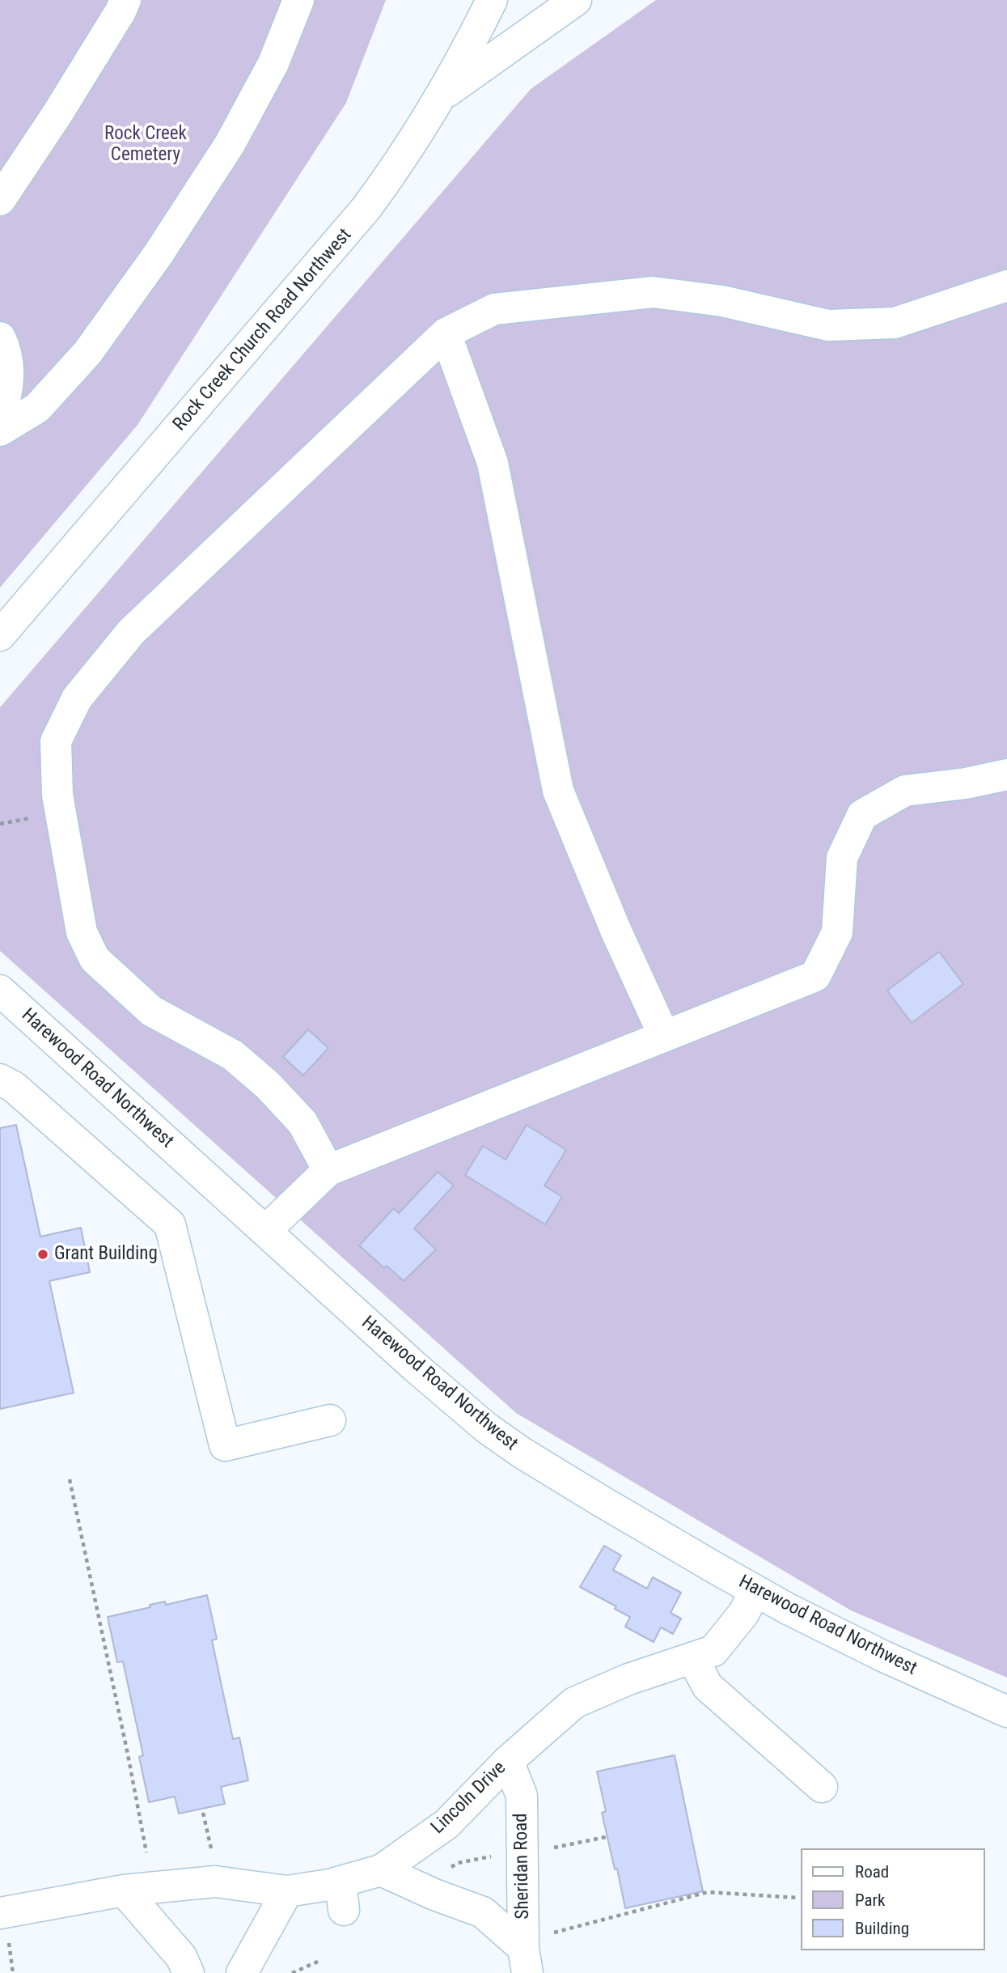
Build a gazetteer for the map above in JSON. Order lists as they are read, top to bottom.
{
  "streets": {
    "street": [
      "Rock Creek Church Road Northwest",
      "Harewood Road Northwest",
      "Lincoln Drive",
      "Sheridan Road"
    ]
  },
  "crossings": [
    ["Harewood Road Northwest", "Lincoln Drive"],
    ["Lincoln Drive", "Sheridan Road"]
  ],
  "parks": ["Rock Creek Cemetery"],
  "places": ["Grant Building"],
  "legend": ["Road", "Park", "Building"]
}
